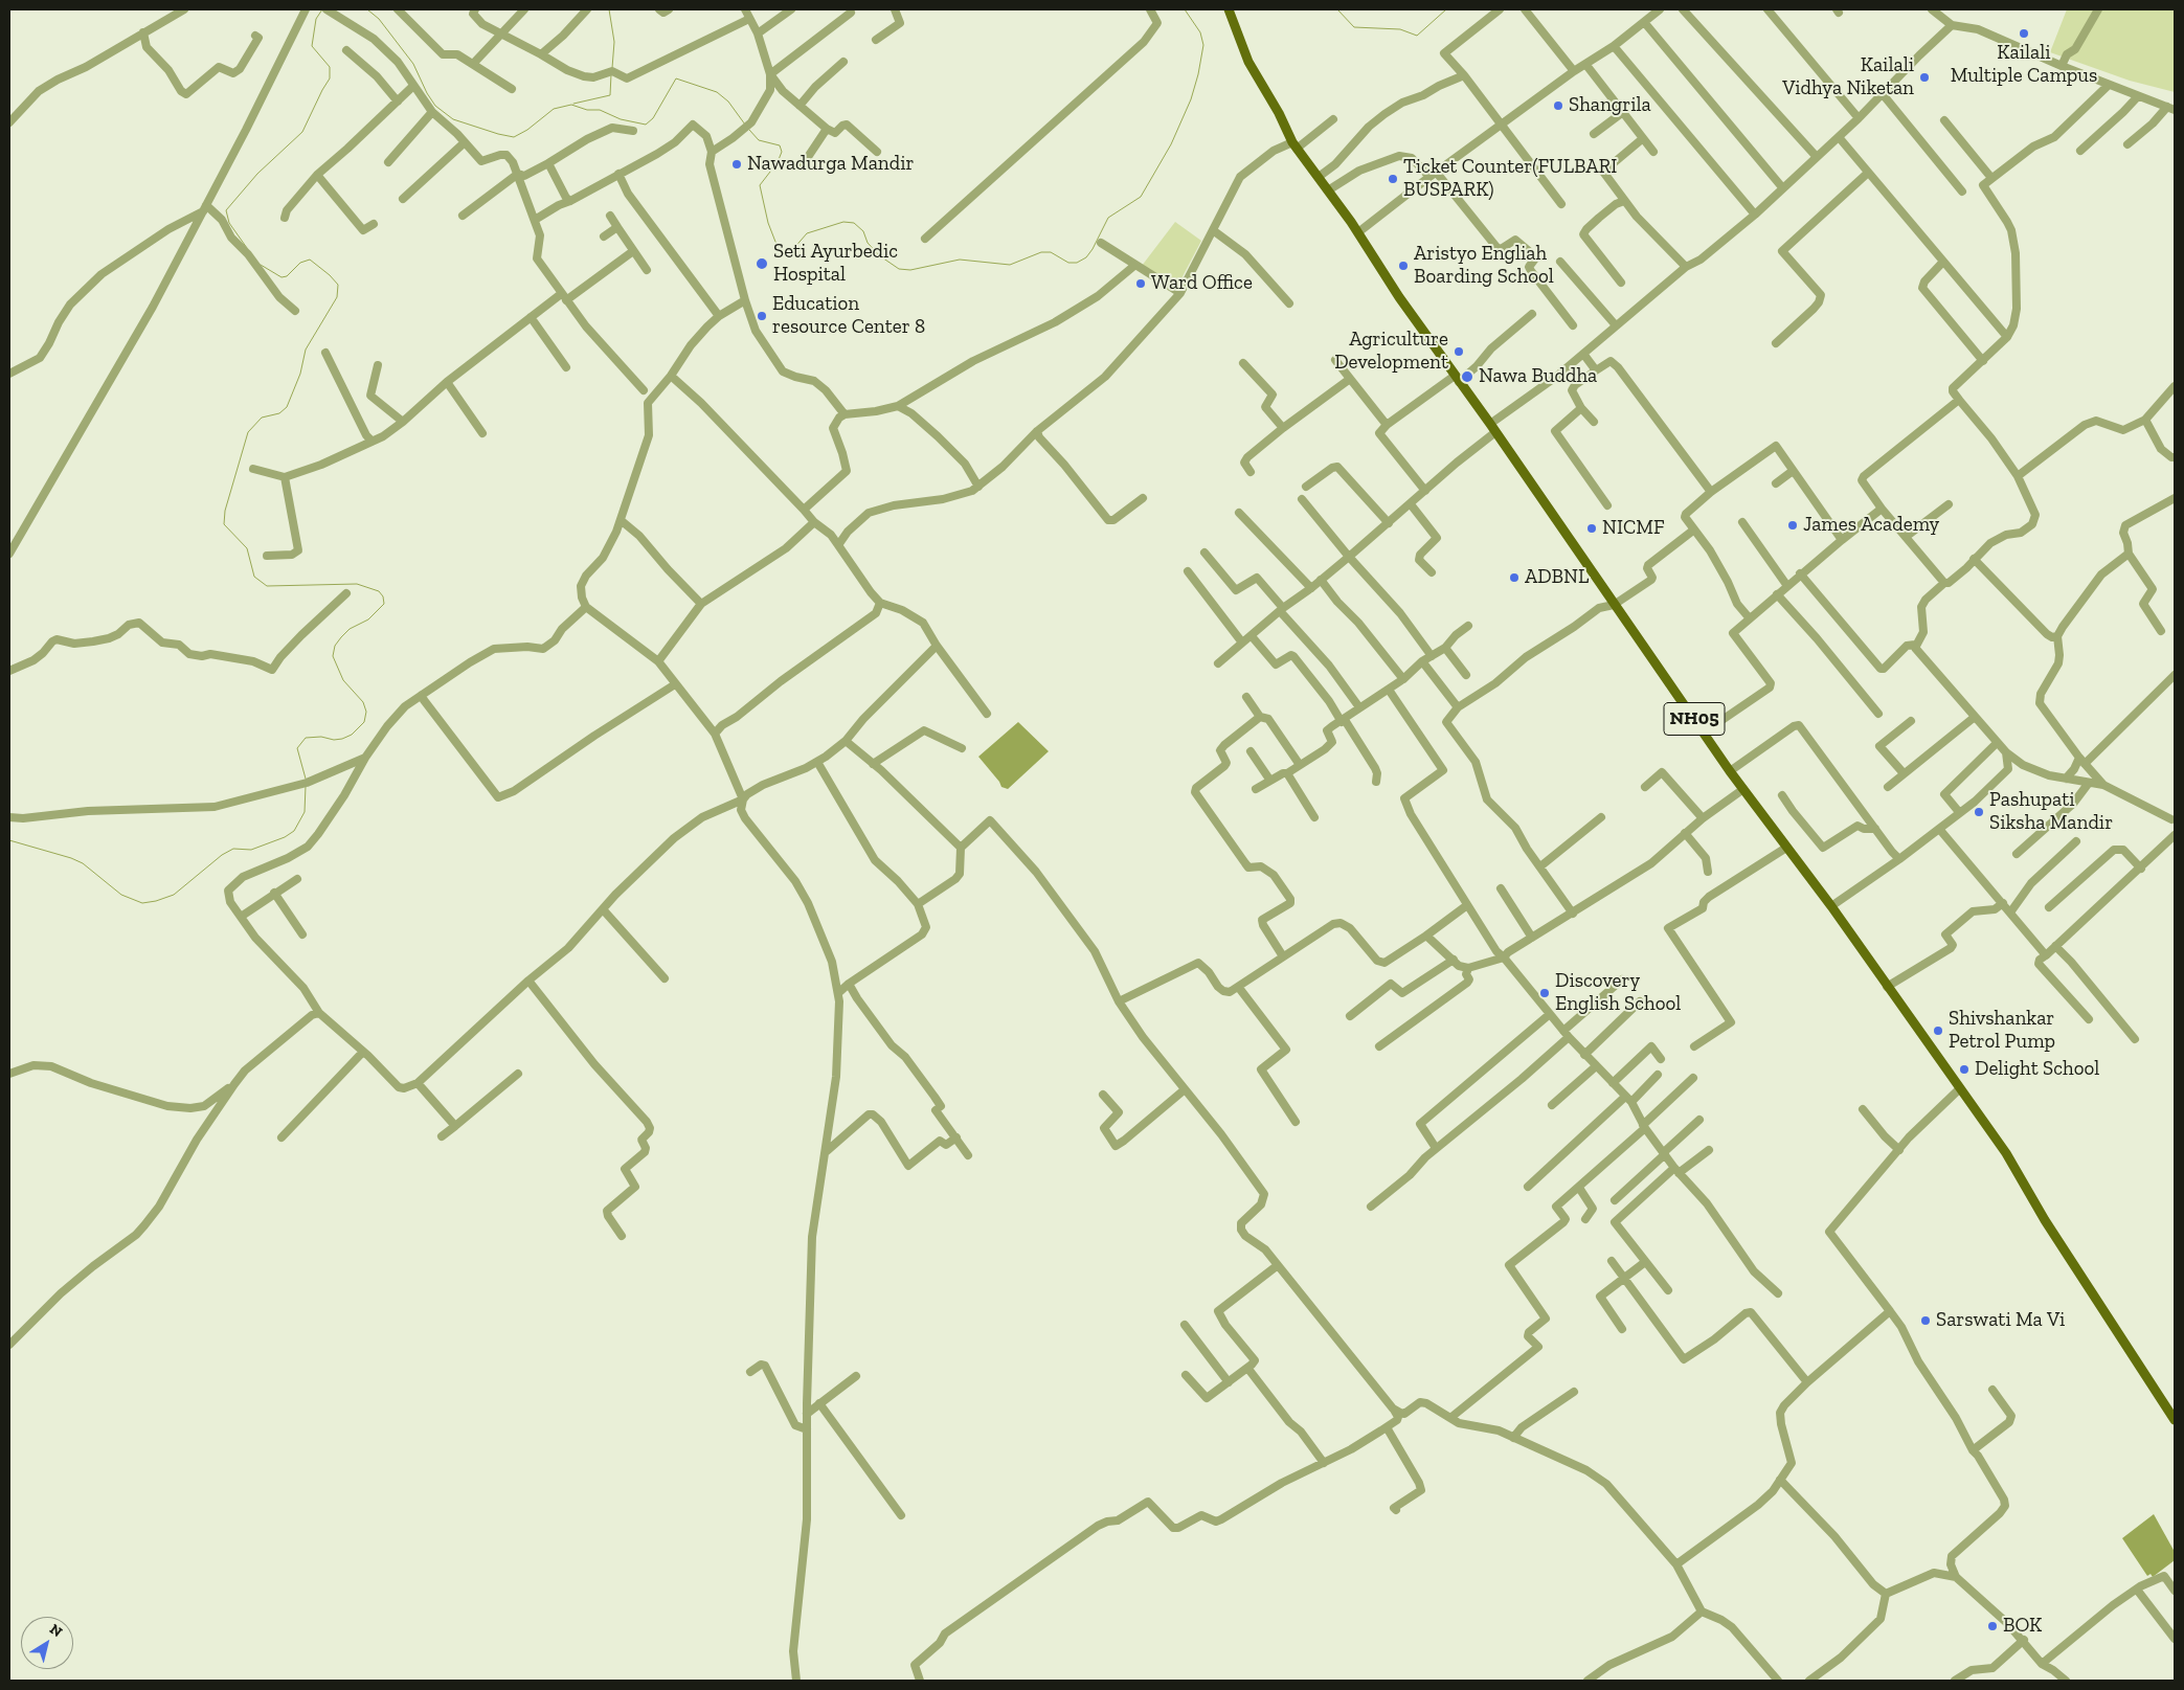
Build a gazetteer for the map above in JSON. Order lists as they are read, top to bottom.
{
  "streets": {
    "main road": ["NH05"]
  },
  "places": [
    "Kailali Multiple Campus",
    "Kailali Vidhya Niketan",
    "Shangrila",
    "Nawadurga Mandir",
    "Ticket Counter(FULBARI BUSPARK)",
    "Seti Ayurbedic Hospital",
    "Aristyo Engliah Boarding School",
    "Ward Office",
    "Education resource Center 8",
    "Agriculture Development",
    "Nawa Buddha",
    "James Academy",
    "NICMF",
    "ADBNL",
    "Pashupati Siksha Mandir",
    "Discovery English School",
    "Shivshankar Petrol Pump",
    "Delight School",
    "Sarswati Ma Vi",
    "BOK"
  ],
  "north": "top right"
}
